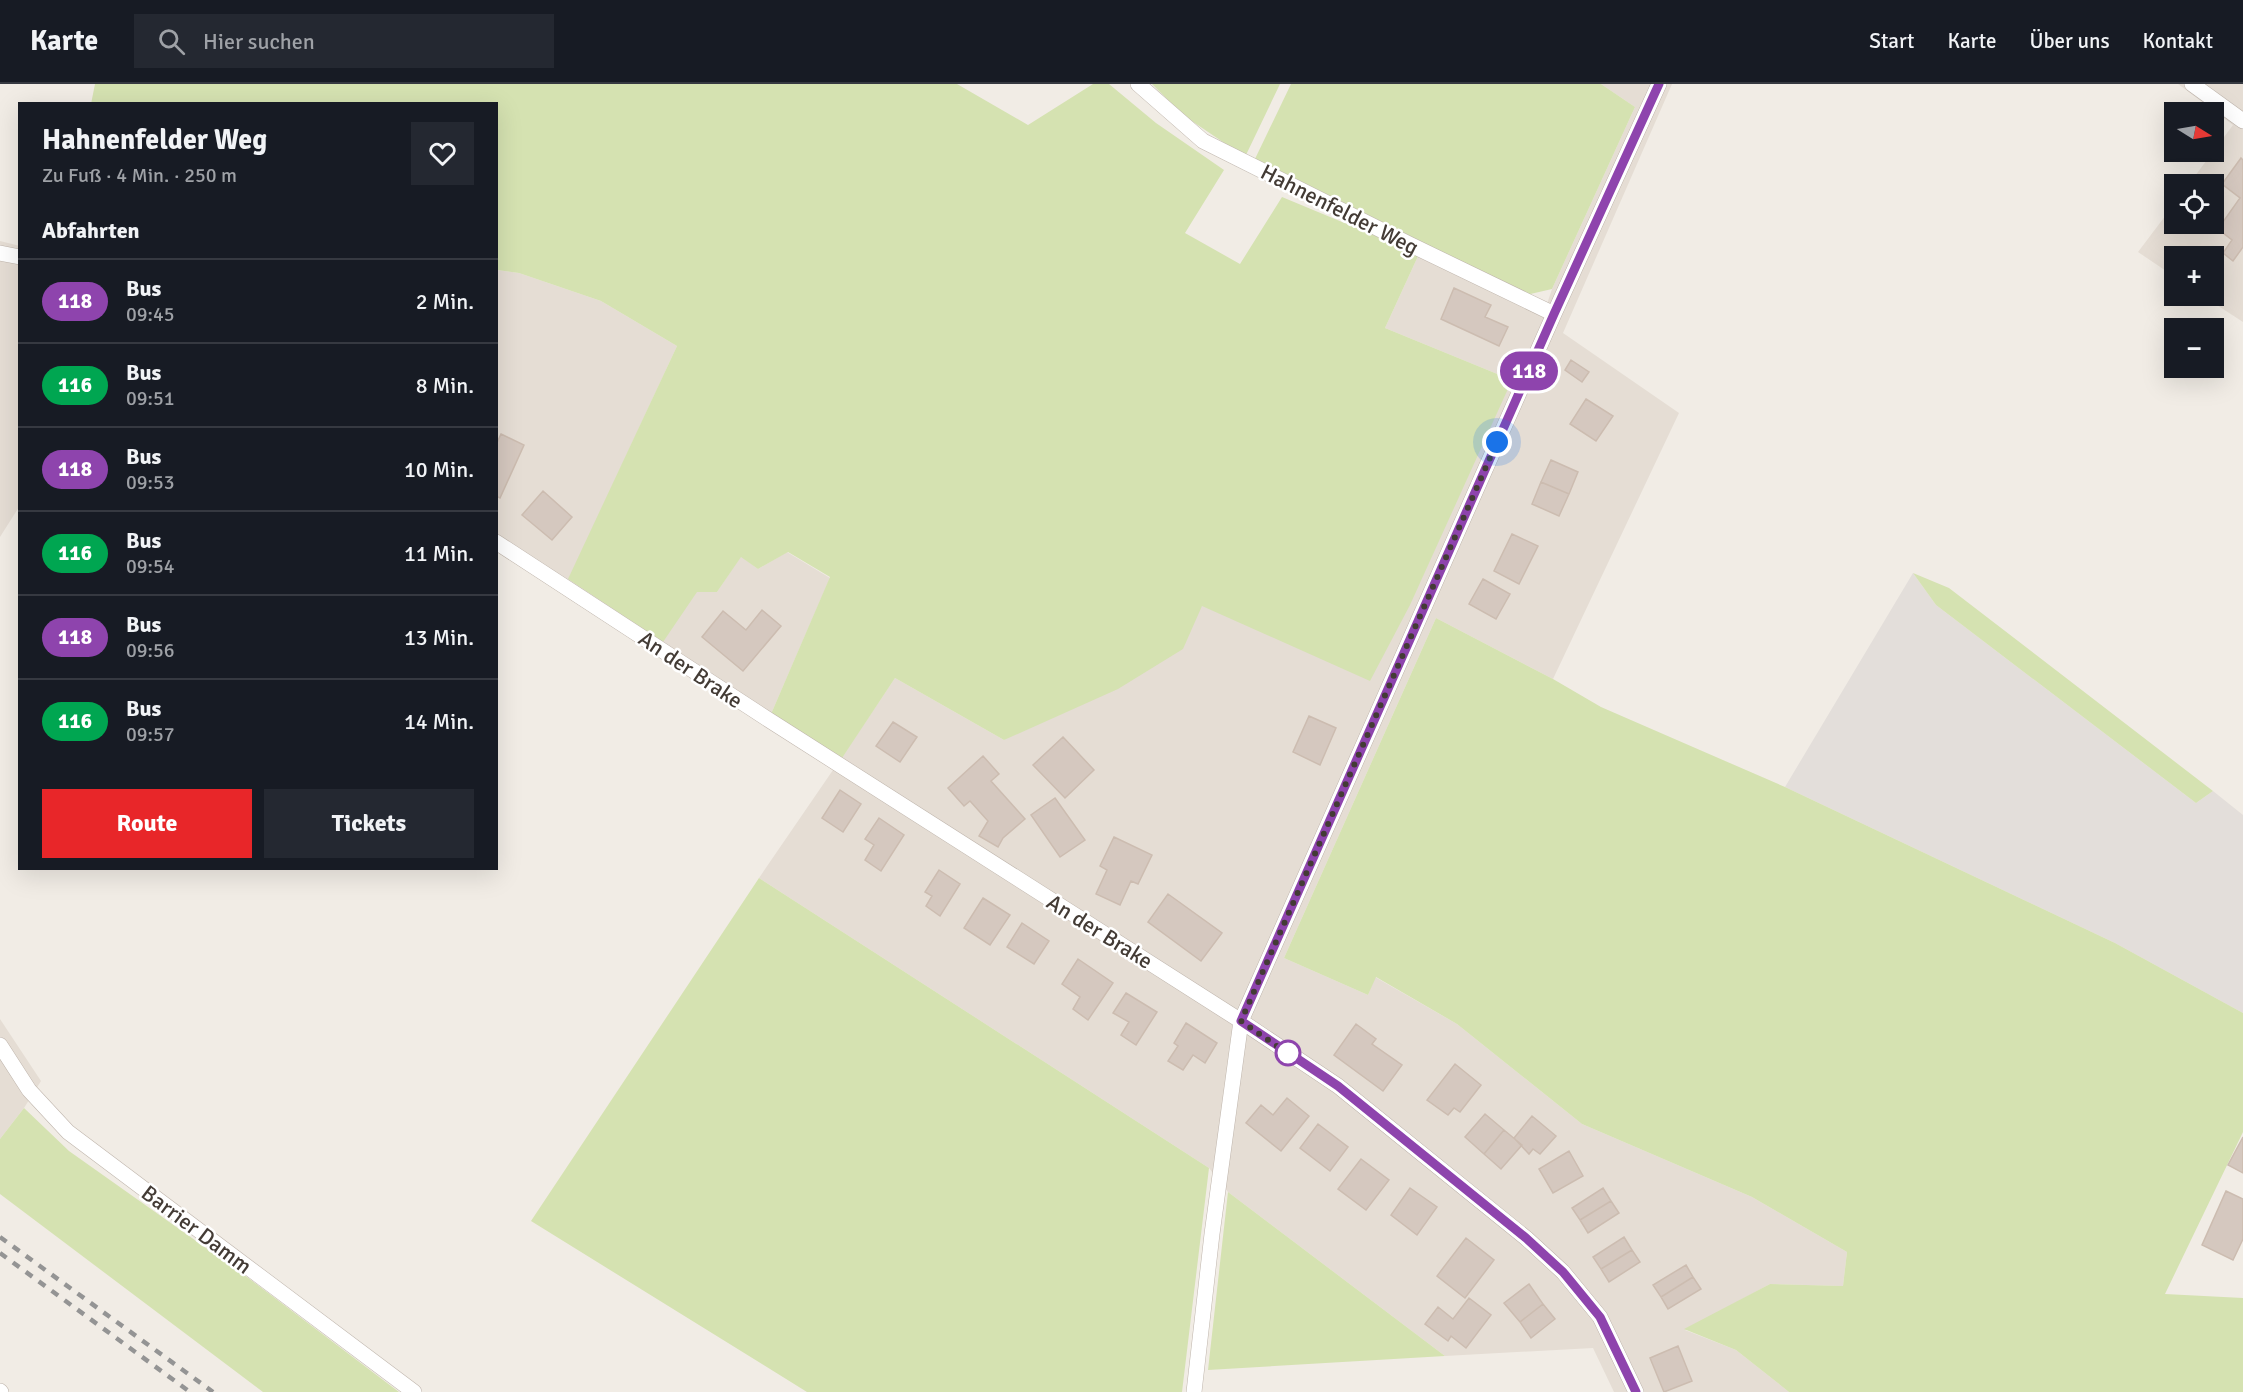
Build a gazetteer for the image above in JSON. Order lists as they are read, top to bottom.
{
  "streets": {
    "street": ["Hahnenfelder Weg", "An der Brake", "Barrier Damm"]
  },
  "lines": ["bus line 118"],
  "north": "right",
  "page": {
    "header": "Karte",
    "search": "Hier suchen",
    "nav": [
      "Start",
      "Karte",
      "Über uns",
      "Kontakt"
    ],
    "on_map": "118",
    "map_buttons": ["+", "−"],
    "heading": [
      ["Hahnenfelder Weg", "Zu Fuß · 4 Min. · 250 m"],
      "Abfahrten"
    ],
    "list": [
      {
        "mark": "118",
        "name": "Bus",
        "note": "09:45",
        "value": "2 Min."
      },
      {
        "mark": "116",
        "name": "Bus",
        "note": "09:51",
        "value": "8 Min."
      },
      {
        "mark": "118",
        "name": "Bus",
        "note": "09:53",
        "value": "10 Min."
      },
      {
        "mark": "116",
        "name": "Bus",
        "note": "09:54",
        "value": "11 Min."
      },
      {
        "mark": "118",
        "name": "Bus",
        "note": "09:56",
        "value": "13 Min."
      },
      {
        "mark": "116",
        "name": "Bus",
        "note": "09:57",
        "value": "14 Min."
      }
    ],
    "buttons": ["Route", "Tickets"]
  }
}
